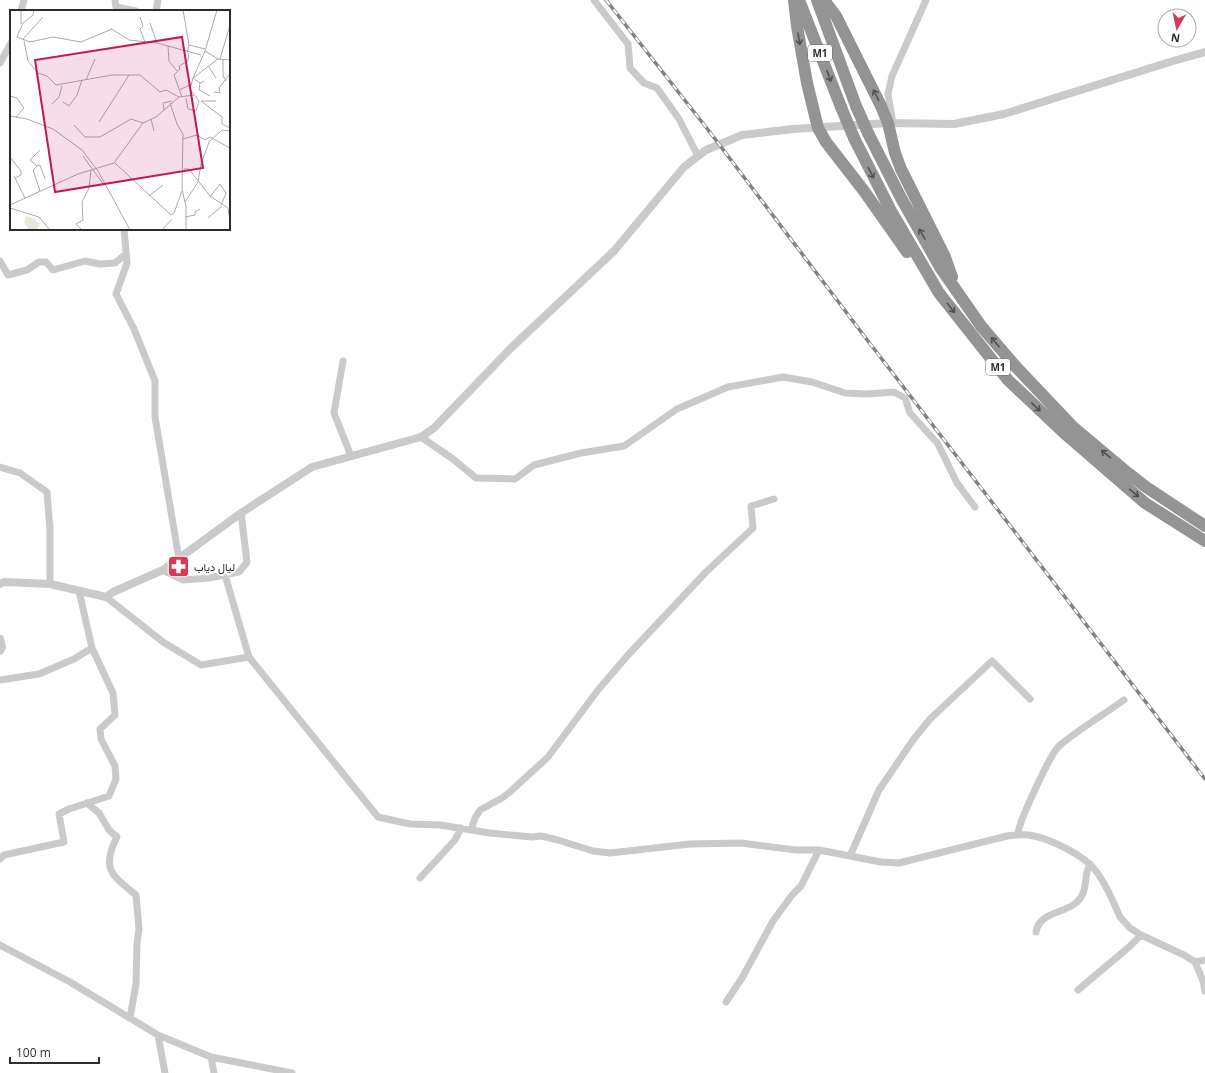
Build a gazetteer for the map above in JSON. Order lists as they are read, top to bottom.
{
  "streets": {
    "highway": ["M1"]
  },
  "places": {
    "pharmacy": ["ليال دياب"]
  },
  "scale_bar": "100 m",
  "north": "bottom"
}
